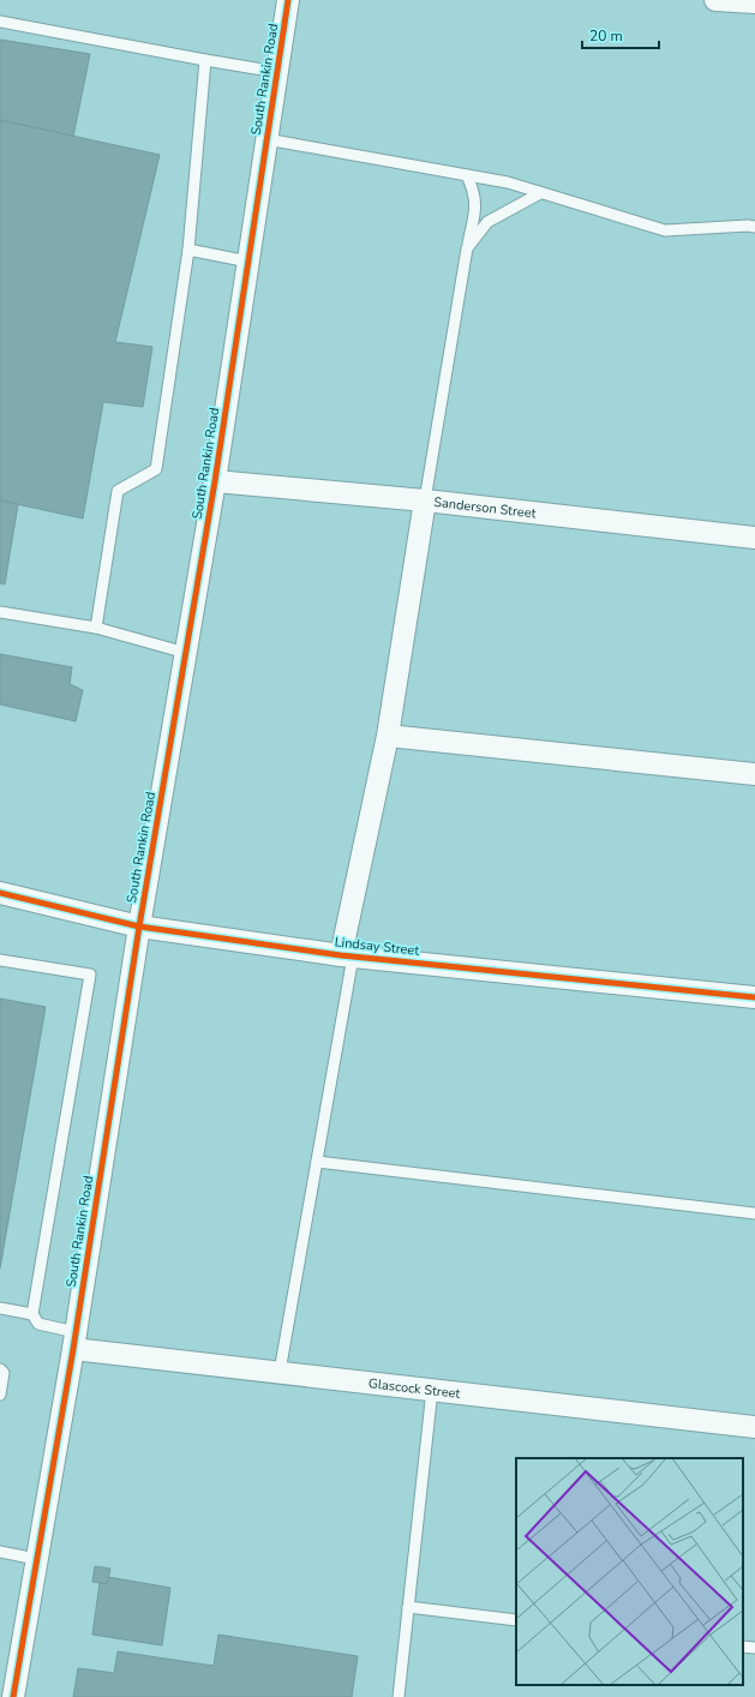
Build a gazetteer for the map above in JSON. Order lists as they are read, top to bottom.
{
  "streets": {
    "street": [
      "South Rankin Road",
      "Sanderson Street",
      "Lindsay Street",
      "Glascock Street"
    ]
  },
  "crossings": [
    ["South Rankin Road", "Sanderson Street"],
    ["South Rankin Road", "Lindsay Street"],
    ["South Rankin Road", "Glascock Street"]
  ],
  "scale_bar": "20 m"
}
